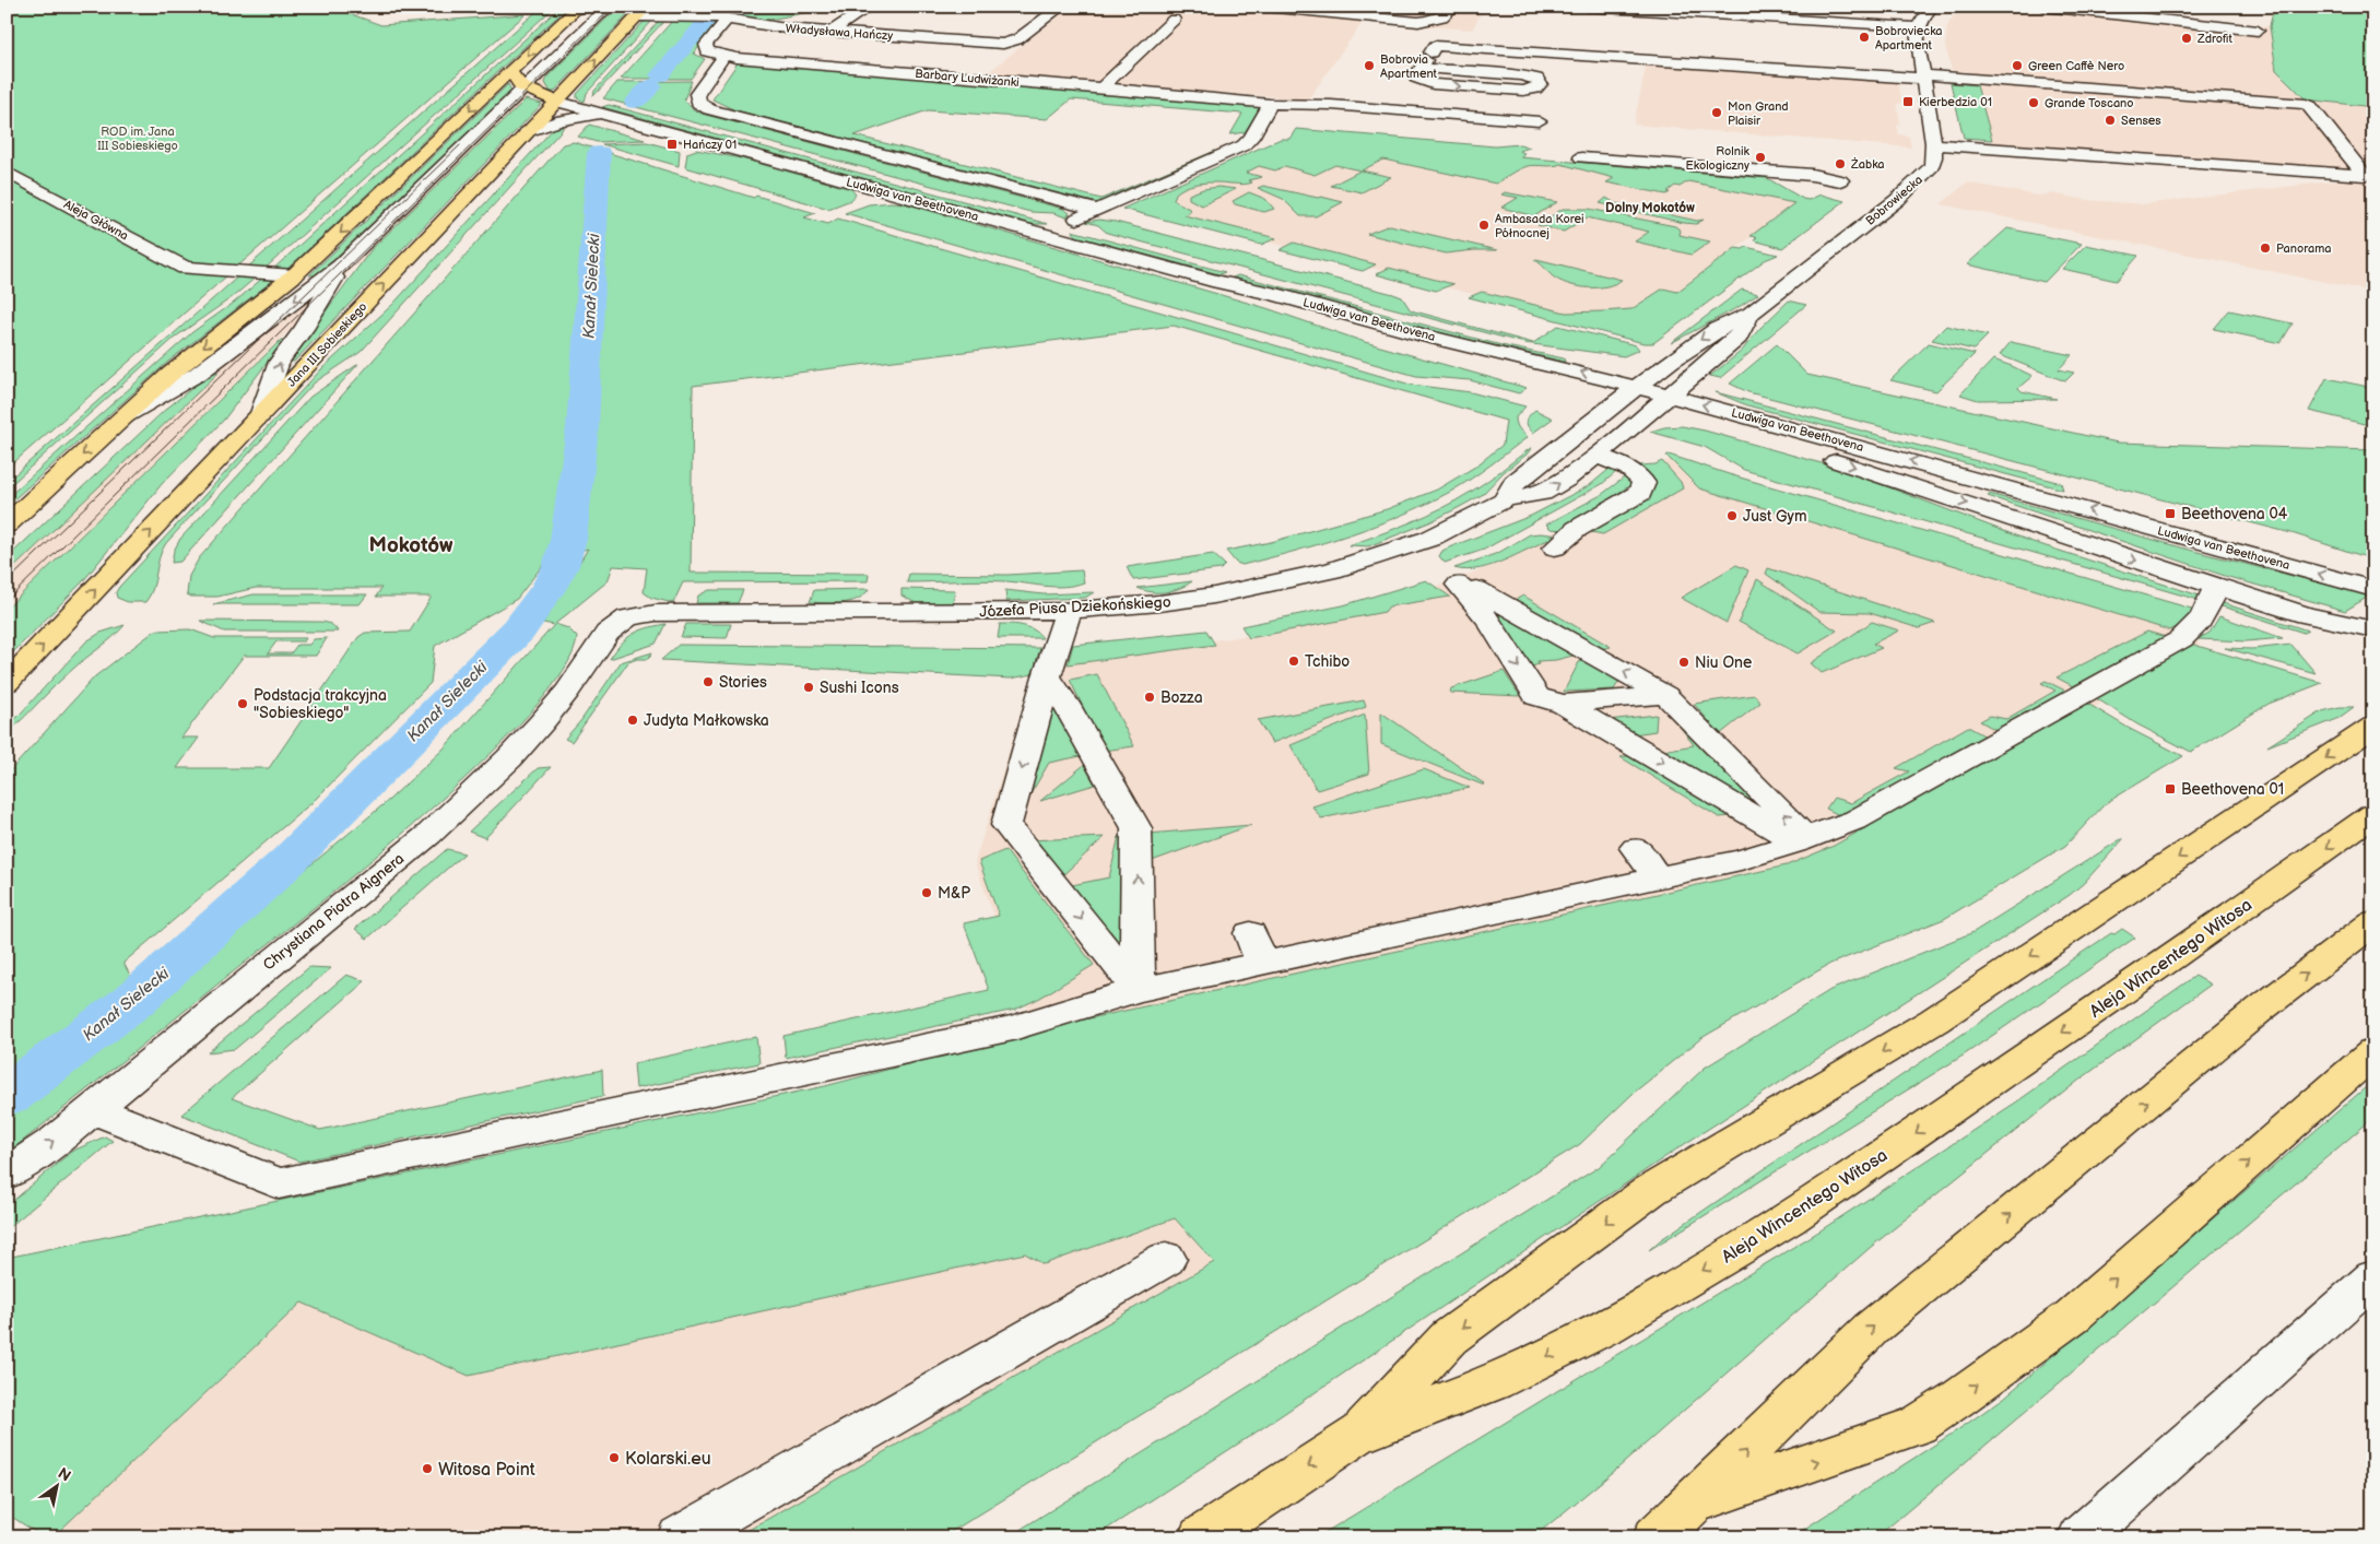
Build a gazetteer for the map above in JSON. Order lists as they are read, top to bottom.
{
  "streets": {
    "main road": ["Jana III Sobieskiego", "Aleja Wincentego Witosa"],
    "street": [
      "Władysława Hańczy",
      "Barbary Ludwiżanki",
      "Ludwiga van Beethovena",
      "Bobrowiecka",
      "Aleja Główna",
      "Józefa Piusa Dziekońskiego",
      "Chrystiana Piotra Aignera"
    ]
  },
  "crossings": [
    ["Władysława Hańczy", "Jana III Sobieskiego"],
    ["Ludwiga van Beethovena", "Bobrowiecka"],
    ["Ludwiga van Beethovena", "Jana III Sobieskiego"],
    ["Ludwiga van Beethovena", "Józefa Piusa Dziekońskiego"],
    ["Bobrowiecka", "Józefa Piusa Dziekońskiego"],
    ["Józefa Piusa Dziekońskiego", "Chrystiana Piotra Aignera"]
  ],
  "districts": ["Dolny Mokotów", "Mokotów"],
  "water": ["Kanał Sielecki"],
  "parks": ["ROD im. Jana III Sobieskiego"],
  "places": {
    "other": [
      "Bobroviecka Apartment",
      "Zdrofit",
      "Bobrovia Apartment",
      "Green Caffè Nero",
      "Grande Toscano",
      "Mon Grand Plaisir",
      "Senses",
      "Rolnik Ekologiczny",
      "Żabka",
      "Ambasada Korei Północnej",
      "Panorama",
      "Just Gym",
      "Tchibo",
      "Niu One",
      "Stories",
      "Sushi Icons",
      "Bozza",
      "Podstacja trakcyjna \"Sobieskiego\"",
      "Judyta Małkowska",
      "M&P",
      "Kolarski.eu",
      "Witosa Point"
    ],
    "transit": [
      "Kierbedzia 01",
      "Hańczy 01",
      "Beethovena 04",
      "Beethovena 01"
    ]
  },
  "north": "top right"
}
